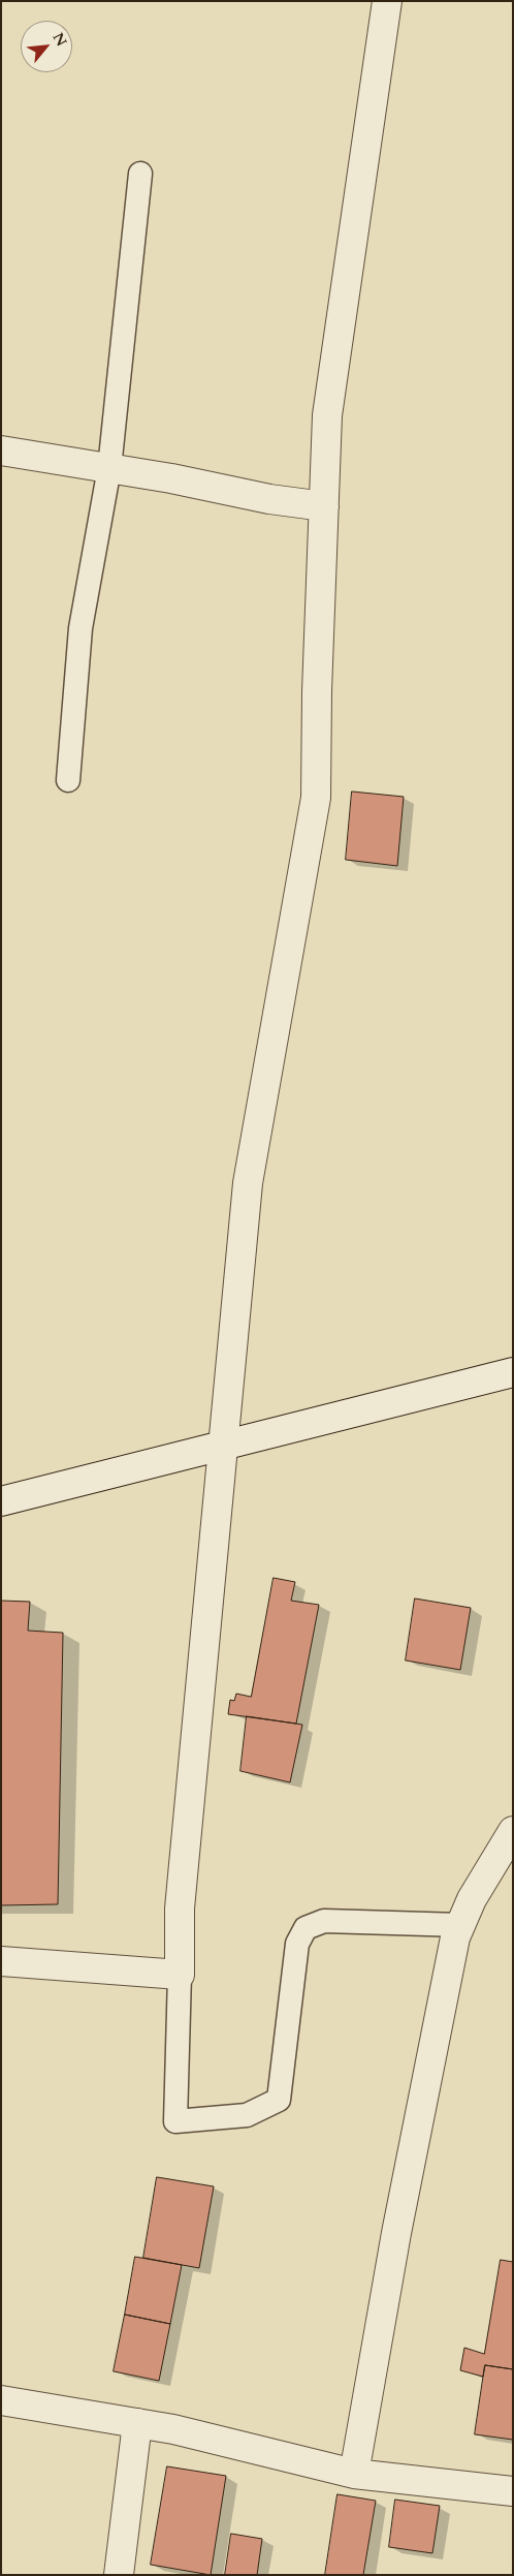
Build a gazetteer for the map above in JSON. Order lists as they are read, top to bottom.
{
  "north": "top right"
}
